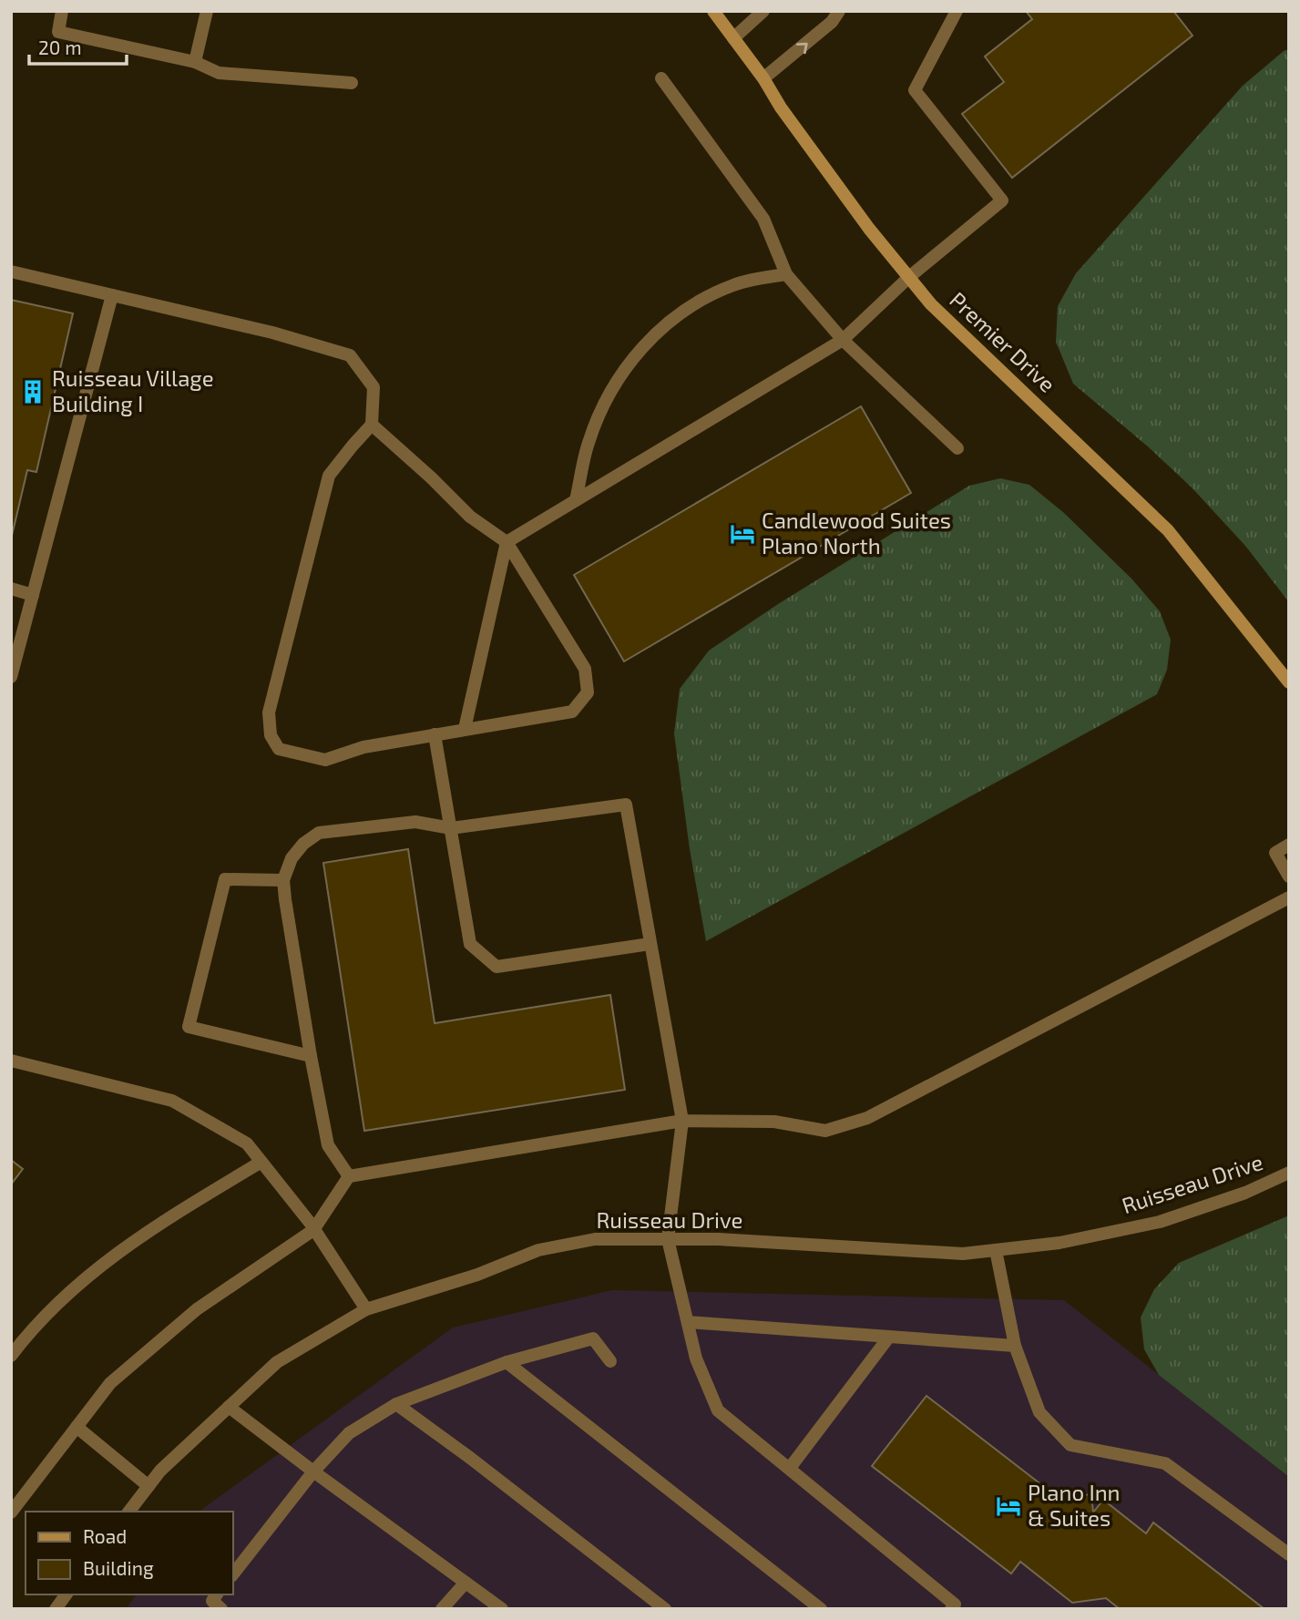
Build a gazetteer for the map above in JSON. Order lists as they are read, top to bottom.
{
  "streets": {
    "street": ["Premier Drive", "Ruisseau Drive"]
  },
  "places": {
    "building": ["Ruisseau Village Building I"],
    "hotel": ["Candlewood Suites Plano North", "Plano Inn & Suites"]
  },
  "legend": ["Road", "Building"],
  "scale_bar": "20 m"
}
